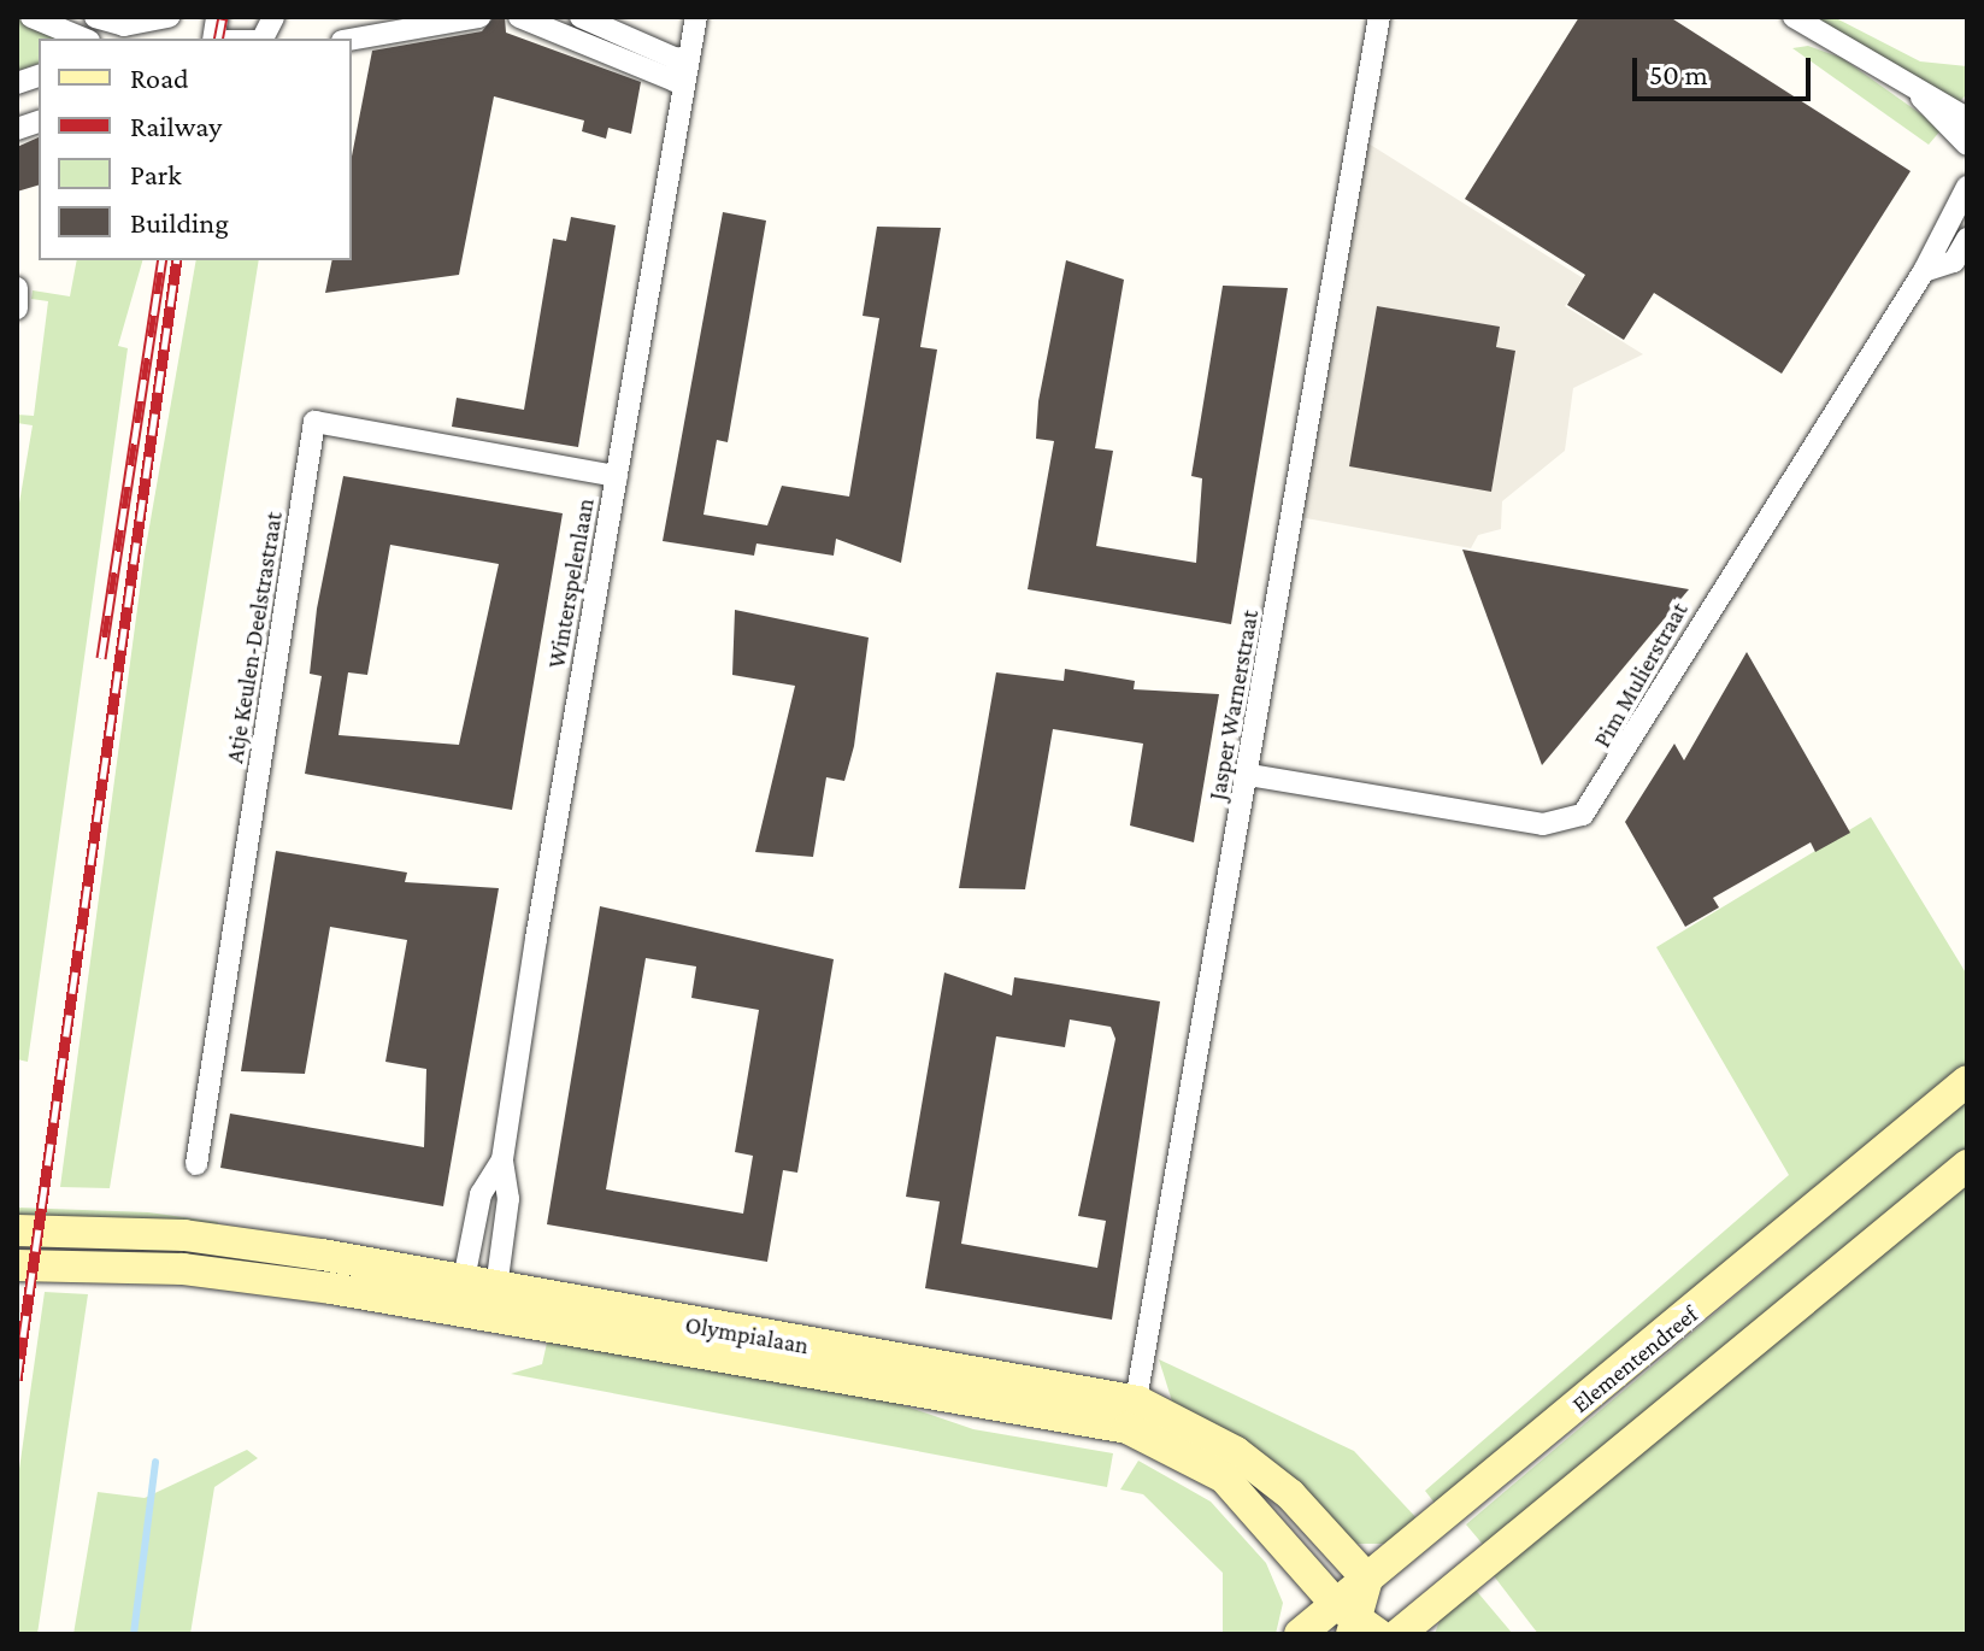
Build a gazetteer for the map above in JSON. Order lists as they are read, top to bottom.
{
  "streets": {
    "street": [
      "Winterspelenlaan",
      "Atje Keulen-Deelstrastraat",
      "Pim Mulierstraat",
      "Jasper Warnerstraat",
      "Olympialaan",
      "Elementendreef"
    ]
  },
  "crossings": [
    ["Winterspelenlaan", "Atje Keulen-Deelstrastraat"],
    ["Winterspelenlaan", "Olympialaan"],
    ["Pim Mulierstraat", "Jasper Warnerstraat"],
    ["Jasper Warnerstraat", "Olympialaan"],
    ["Olympialaan", "Elementendreef"]
  ],
  "legend": [
    "Road",
    "Railway",
    "Park",
    "Building"
  ],
  "scale_bar": "50 m"
}
